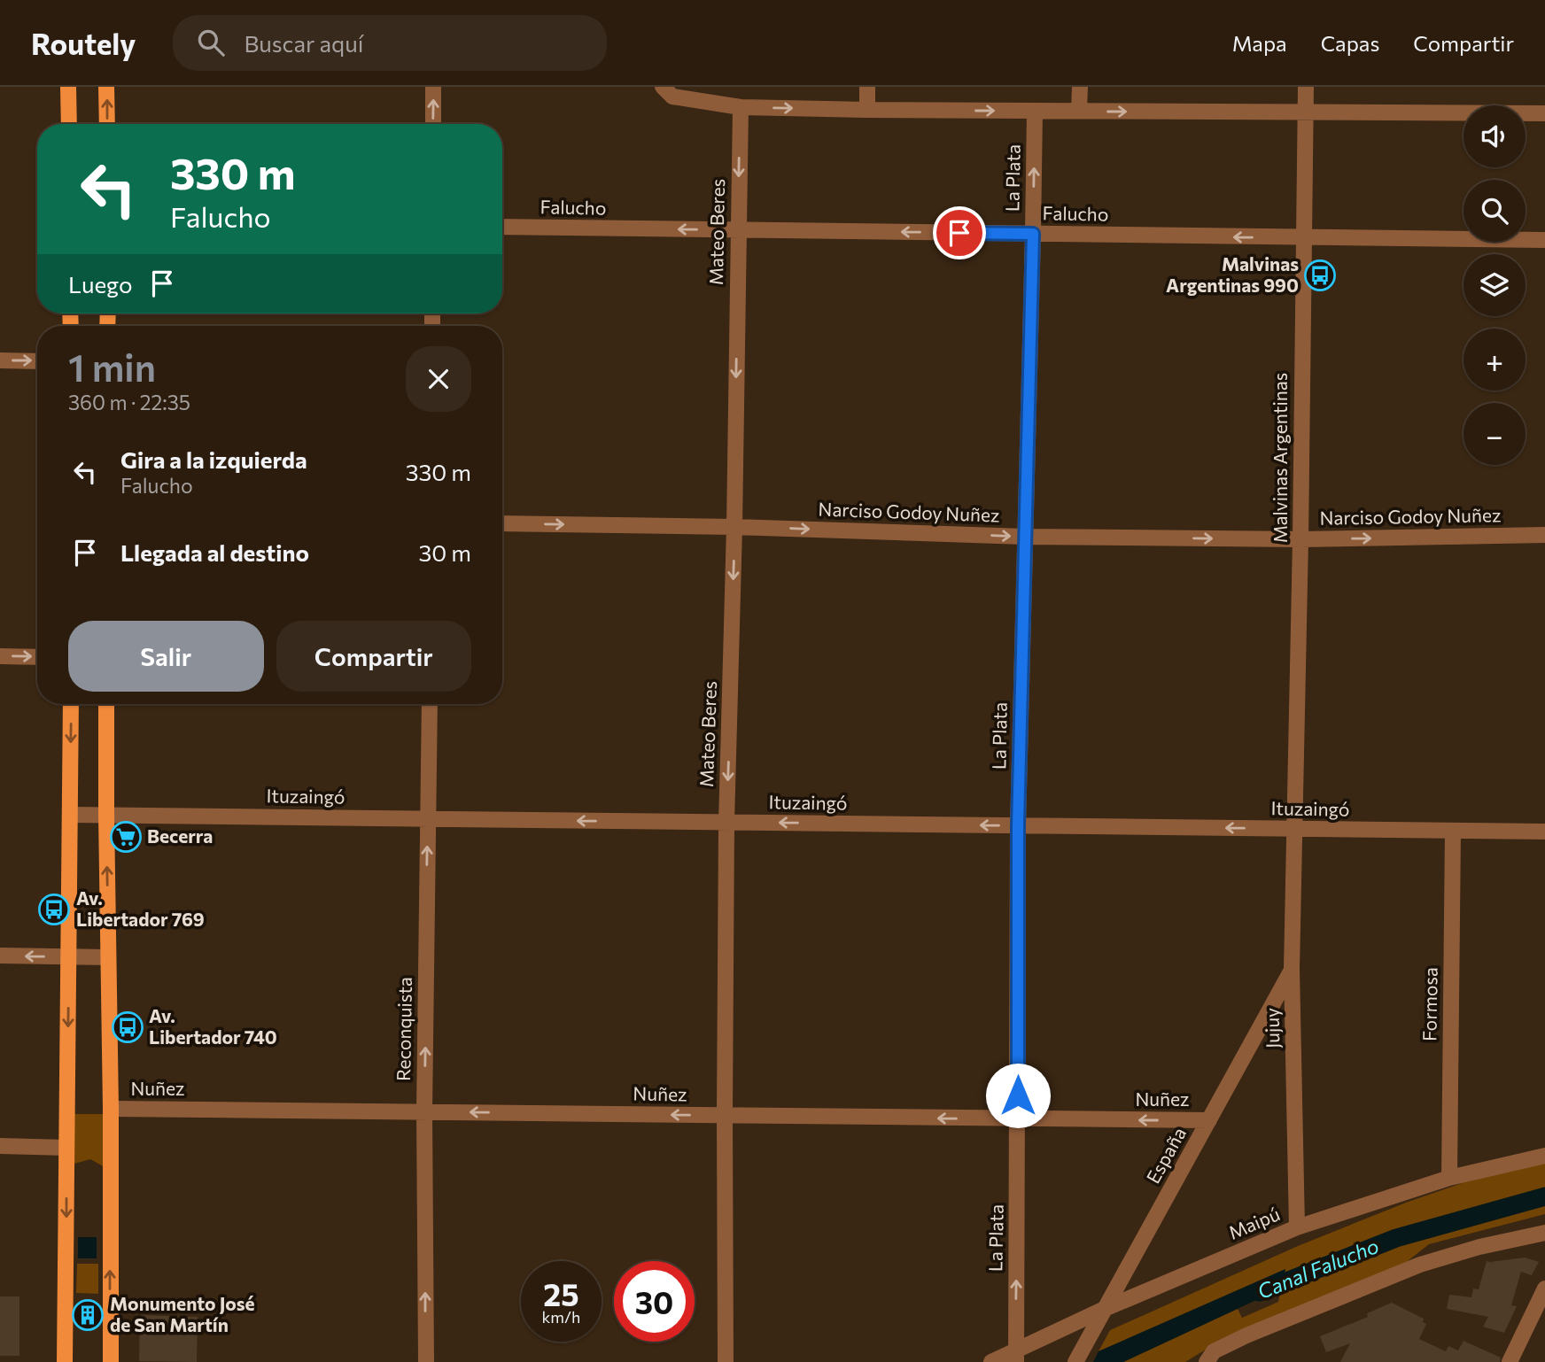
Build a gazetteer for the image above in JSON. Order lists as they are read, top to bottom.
{
  "streets": {
    "street": [
      "La Plata",
      "Falucho",
      "Mateo Beres",
      "Malvinas Argentinas",
      "Narciso Godoy Nuñez",
      "Ituzaingó",
      "Formosa",
      "Jujuy",
      "Reconquista",
      "Nuñez",
      "España",
      "Maipú"
    ]
  },
  "crossings": [
    ["La Plata", "Falucho"],
    ["La Plata", "Narciso Godoy Nuñez"],
    ["La Plata", "Ituzaingó"],
    ["La Plata", "Nuñez"],
    ["La Plata", "Maipú"],
    ["Falucho", "Mateo Beres"],
    ["Falucho", "Malvinas Argentinas"],
    ["Mateo Beres", "Narciso Godoy Nuñez"],
    ["Mateo Beres", "Ituzaingó"],
    ["Mateo Beres", "Nuñez"],
    ["Malvinas Argentinas", "Narciso Godoy Nuñez"],
    ["Malvinas Argentinas", "Ituzaingó"],
    ["Malvinas Argentinas", "Jujuy"],
    ["Ituzaingó", "Formosa"],
    ["Ituzaingó", "Jujuy"],
    ["Ituzaingó", "Reconquista"],
    ["Formosa", "Maipú"],
    ["Jujuy", "España"],
    ["Jujuy", "Maipú"],
    ["Reconquista", "Nuñez"],
    ["Nuñez", "España"],
    ["España", "Maipú"]
  ],
  "one_way": [
    "Mateo Beres",
    "Narciso Godoy Nuñez",
    "Ituzaingó",
    "Reconquista",
    "Nuñez"
  ],
  "water": ["Canal Falucho"],
  "places": {
    "bus stop": ["Malvinas Argentinas 990", "Av. Libertador 769", "Av. Libertador 740"],
    "supermarket": ["Becerra"],
    "building": ["Monumento José de San Martín"]
  },
  "page": {
    "header": "Routely",
    "search": "Buscar aquí",
    "nav": ["Mapa", "Capas", "Compartir"],
    "map_buttons": ["+", "−"],
    "turn": ["330 m", "Falucho"],
    "then": "Luego",
    "heading": ["1 min", "360 m · 22:35"],
    "list": [
      {
        "name": "Gira a la izquierda",
        "note": "Falucho",
        "value": "330 m"
      },
      {
        "name": "Llegada al destino",
        "value": "30 m"
      }
    ],
    "buttons": ["Salir", "Compartir"],
    "speed": "25 km/h",
    "limit": "30"
  }
}
